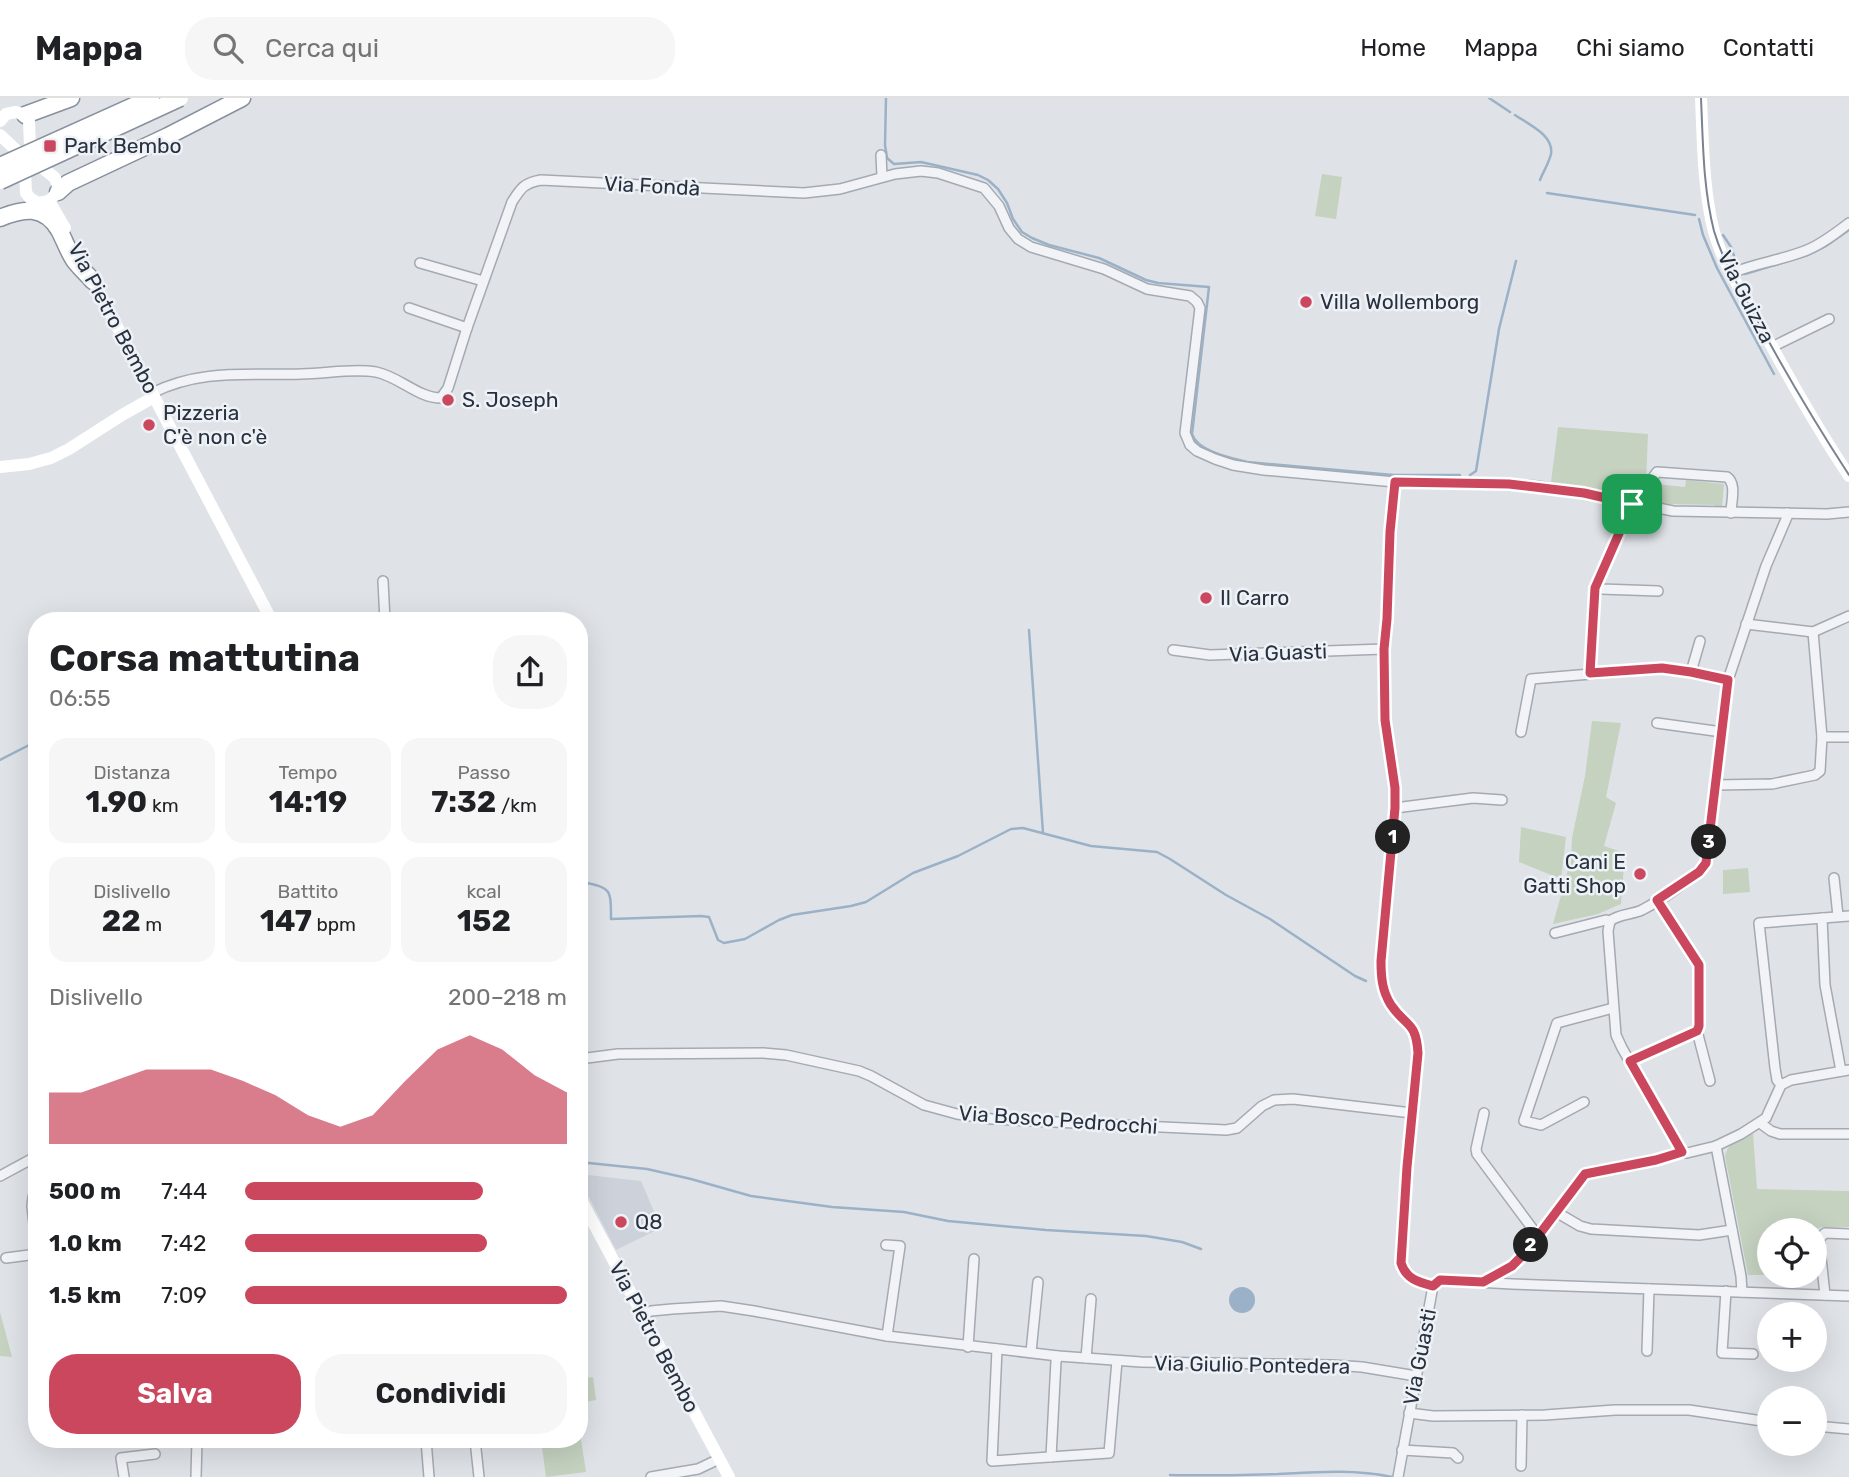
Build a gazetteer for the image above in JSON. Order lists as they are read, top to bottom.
{
  "streets": {
    "main road": ["Via Guizza", "Via Pietro Bembo"],
    "street": [
      "Via Fondà",
      "Via Guasti",
      "Via Bosco Pedrocchi",
      "Via Giulio Pontedera"
    ]
  },
  "crossings": [
    ["Via Fondà", "Via Pietro Bembo"],
    ["Via Pietro Bembo", "Via Giulio Pontedera"],
    ["Via Guasti", "Via Bosco Pedrocchi"],
    ["Via Guasti", "Via Giulio Pontedera"]
  ],
  "places": {
    "transit": ["Park Bembo"],
    "other": [
      "Villa Wollemborg",
      "S. Joseph",
      "Pizzeria C'è non c'è",
      "Il Carro",
      "Cani E Gatti Shop",
      "Q8"
    ]
  },
  "page": {
    "header": "Mappa",
    "search": "Cerca qui",
    "nav": [
      "Home",
      "Mappa",
      "Chi siamo",
      "Contatti"
    ],
    "heading": ["Corsa mattutina", "06:55"],
    "stats": [
      ["Distanza", "1.90 km"],
      ["Tempo", "14:19"],
      ["Passo", "7:32 /km"],
      ["Dislivello", "22 m"],
      ["Battito", "147 bpm"],
      ["kcal", "152"]
    ],
    "pins": ["1", "3", "2"],
    "chart": ["Dislivello", "200–218 m"],
    "list": [
      {
        "name": "500 m",
        "note": "7:44"
      },
      {
        "name": "1.0 km",
        "note": "7:42"
      },
      {
        "name": "1.5 km",
        "note": "7:09"
      }
    ],
    "map_buttons": ["+", "−"],
    "buttons": ["Salva", "Condividi"]
  }
}
